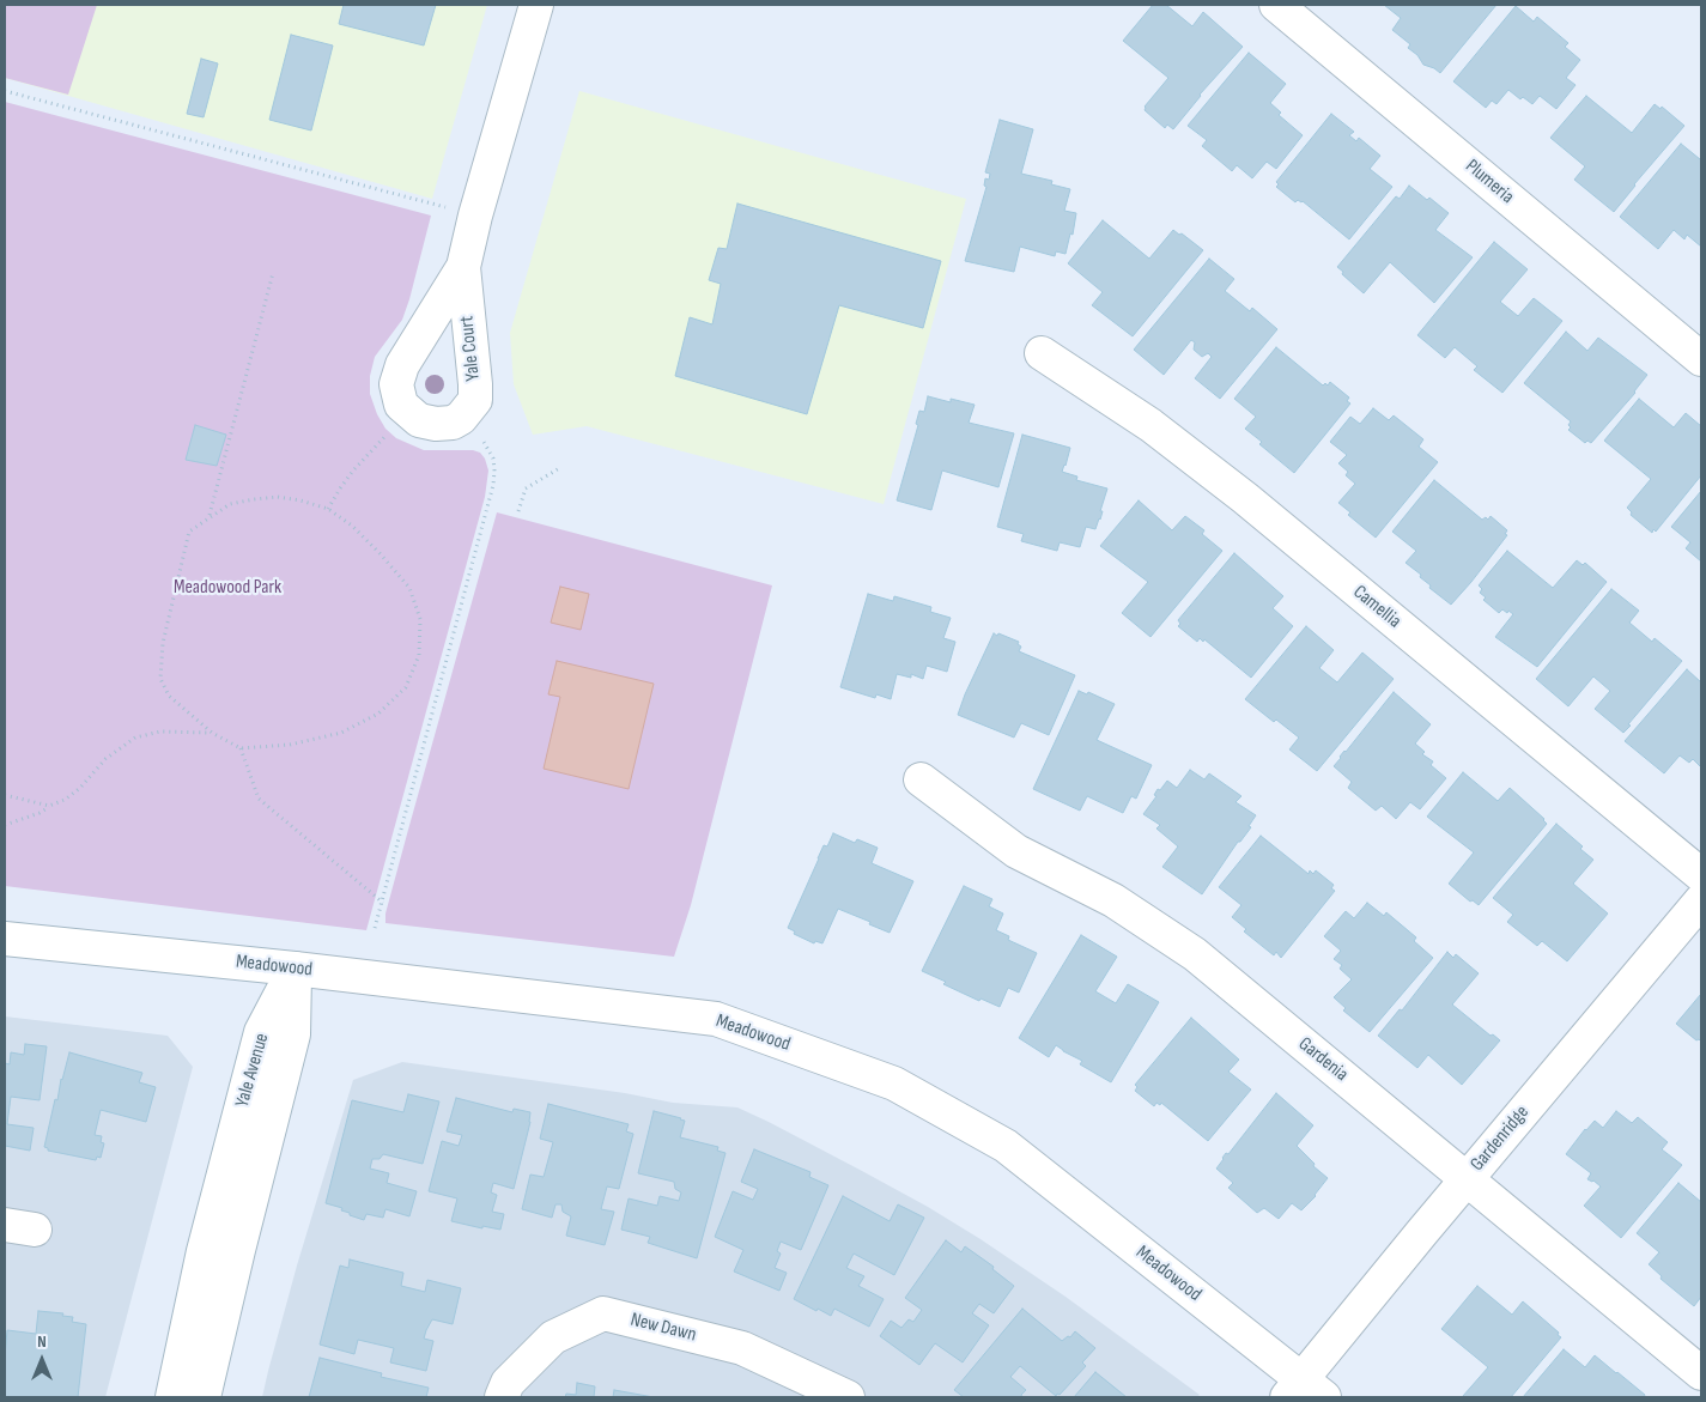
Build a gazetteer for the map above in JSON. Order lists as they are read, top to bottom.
{
  "streets": {
    "street": [
      "Plumeria",
      "Yale Court",
      "Camellia",
      "Meadowood",
      "Gardenia",
      "Yale Avenue",
      "Gardenridge",
      "New Dawn"
    ]
  },
  "crossings": [
    ["Meadowood", "Yale Avenue"],
    ["Meadowood", "Gardenridge"],
    ["Gardenia", "Gardenridge"]
  ],
  "parks": ["Meadowood Park"],
  "north": "top"
}
